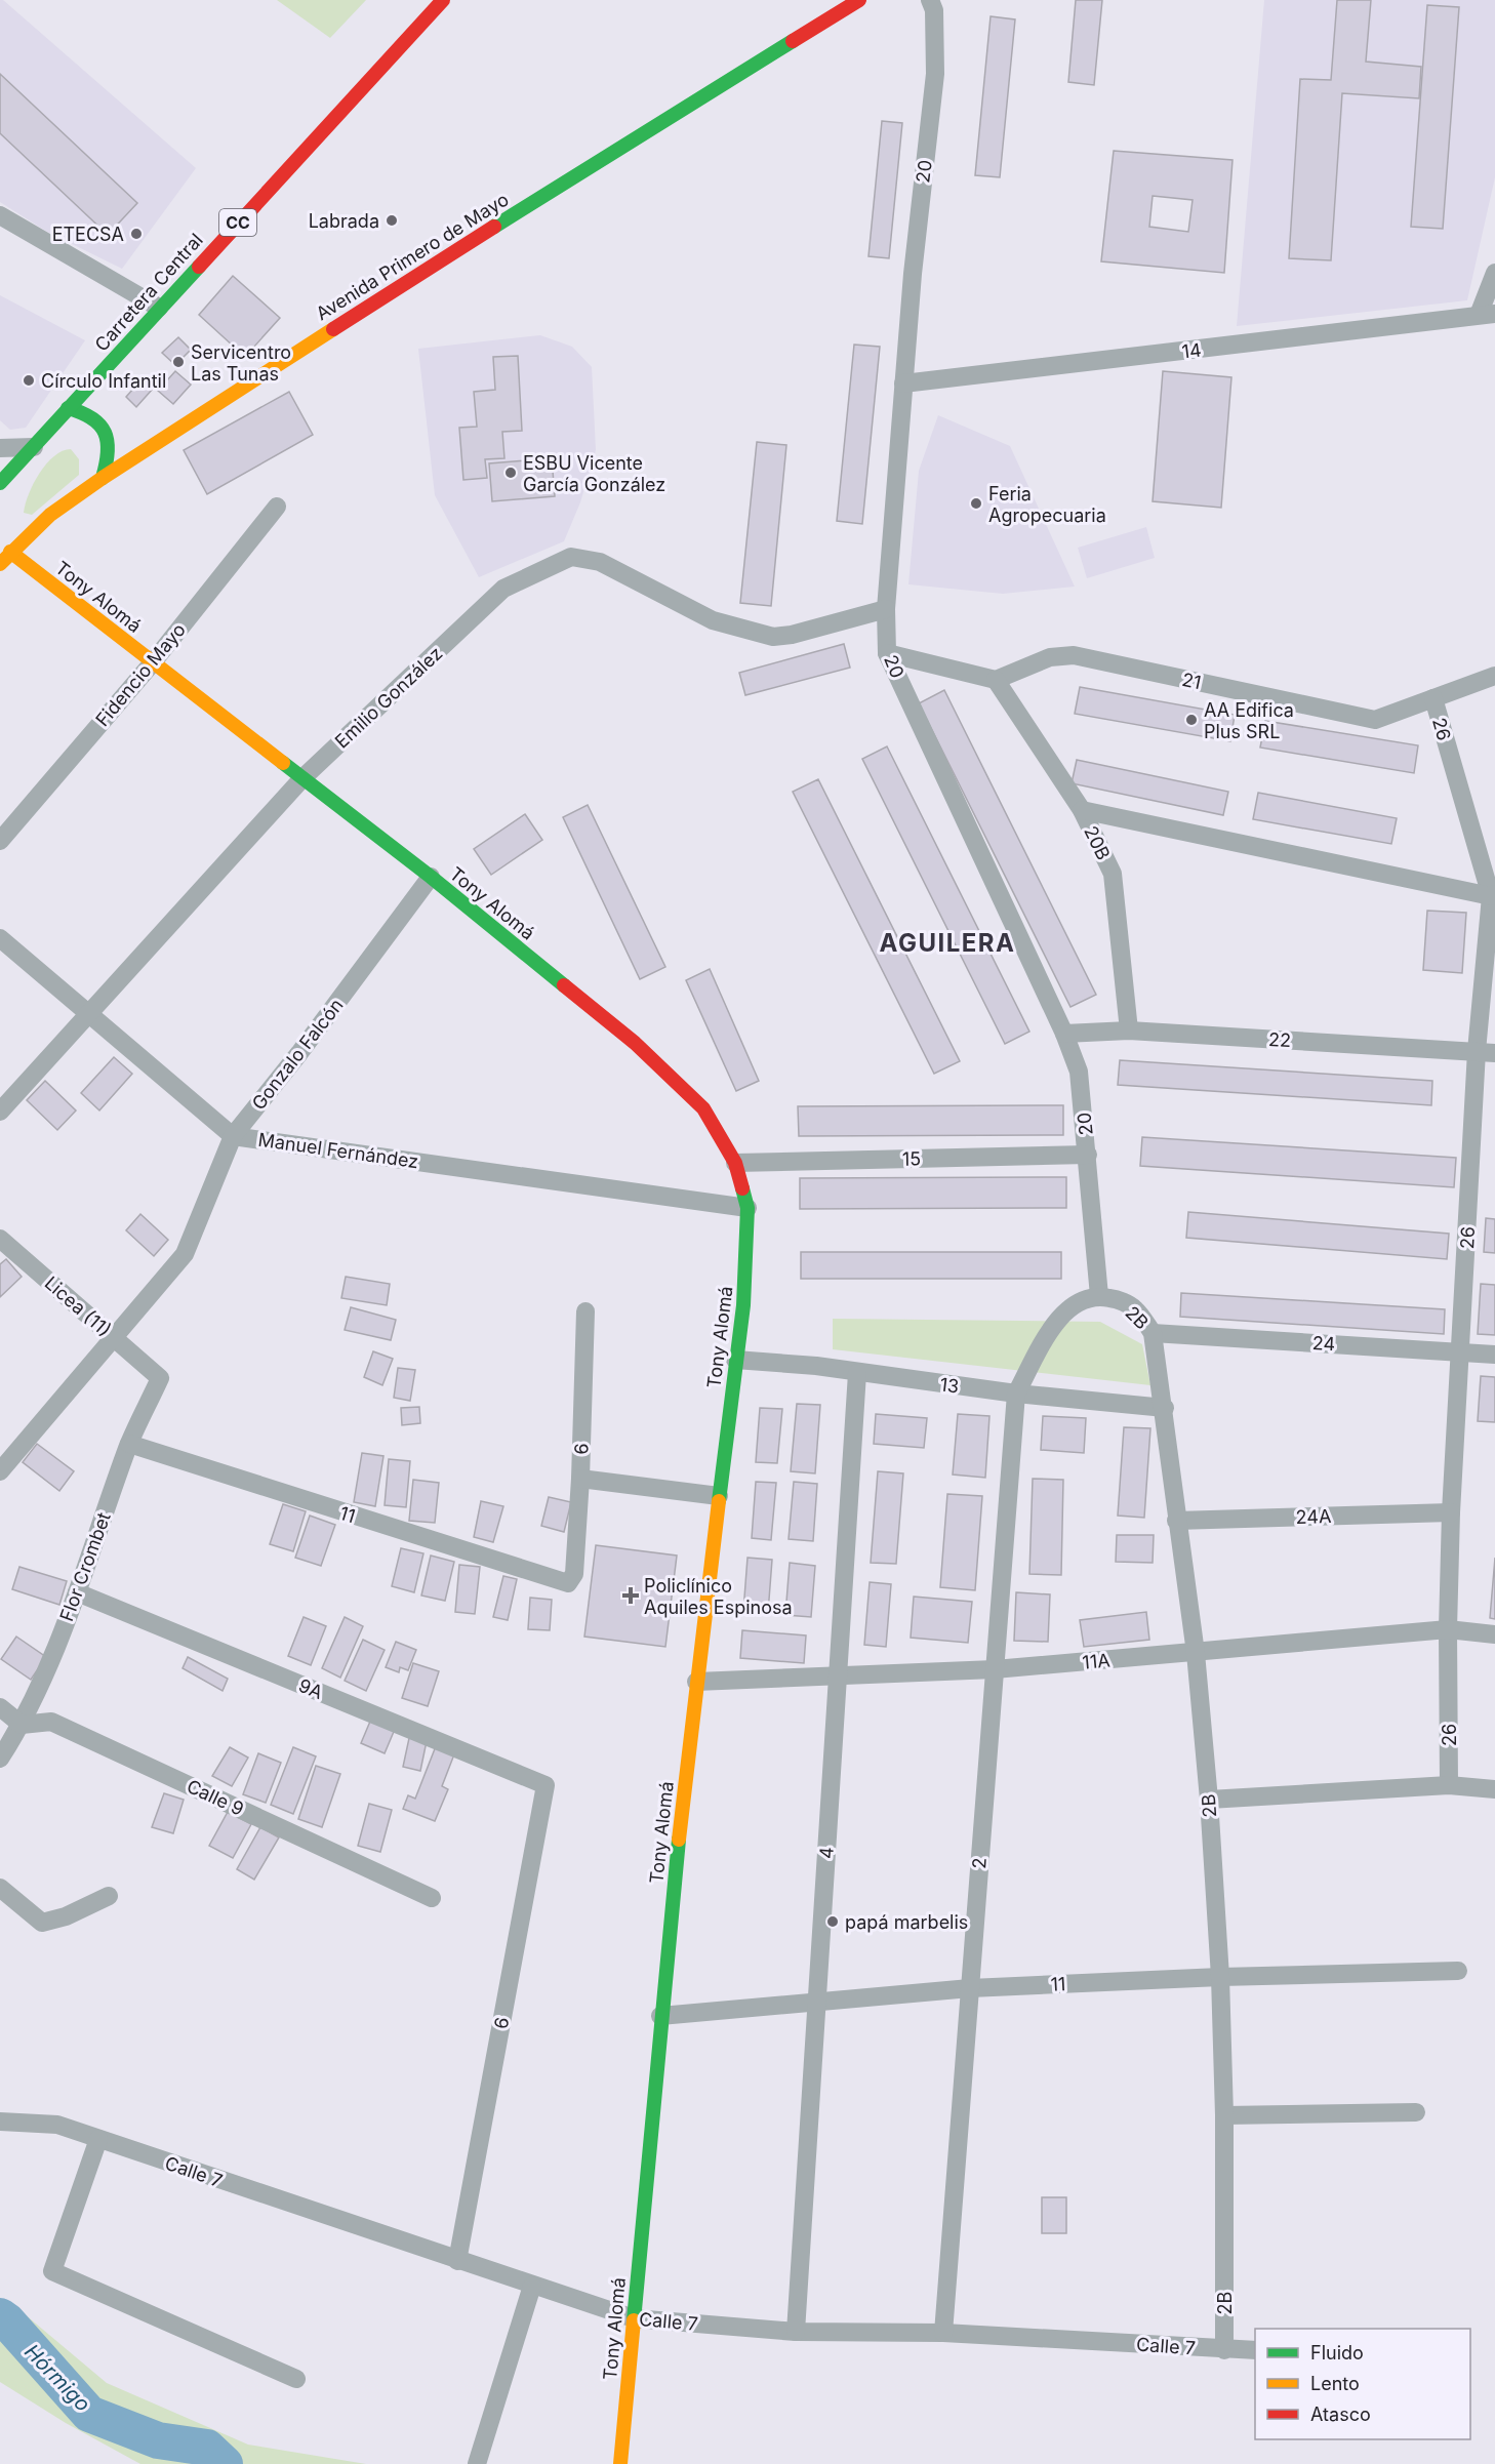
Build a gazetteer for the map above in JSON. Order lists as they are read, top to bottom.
{
  "streets": {
    "street": [
      "20",
      "CC",
      "Avenida Primero de Mayo",
      "Carretera Central",
      "14",
      "Tony Alomá",
      "Fidencio Mayo",
      "21",
      "Emilio González",
      "26",
      "20B",
      "22",
      "Gonzalo Falcón",
      "Manuel Fernández",
      "15",
      "Licea (11)",
      "2B",
      "24",
      "13",
      "6",
      "11",
      "24A",
      "Flor Crombet",
      "11A",
      "9A",
      "Calle 9",
      "4",
      "2",
      "Calle 7"
    ]
  },
  "crossings": [
    ["20", "14"],
    ["20", "Emilio González"],
    ["20", "22"],
    ["20", "15"],
    ["20", "2B"],
    ["CC", "Carretera Central"],
    ["Avenida Primero de Mayo", "Tony Alomá"],
    ["Tony Alomá", "Fidencio Mayo"],
    ["Tony Alomá", "Emilio González"],
    ["Tony Alomá", "Gonzalo Falcón"],
    ["Tony Alomá", "Manuel Fernández"],
    ["Tony Alomá", "15"],
    ["Tony Alomá", "13"],
    ["Tony Alomá", "11"],
    ["Tony Alomá", "11A"],
    ["Tony Alomá", "Calle 7"],
    ["21", "26"],
    ["21", "20B"],
    ["Emilio González", "Manuel Fernández"],
    ["26", "22"],
    ["26", "24"],
    ["26", "24A"],
    ["26", "11A"],
    ["20B", "22"],
    ["Gonzalo Falcón", "Manuel Fernández"],
    ["Gonzalo Falcón", "Licea (11)"],
    ["Licea (11)", "Flor Crombet"],
    ["2B", "24"],
    ["2B", "13"],
    ["2B", "11"],
    ["2B", "24A"],
    ["2B", "11A"],
    ["2B", "Calle 7"],
    ["13", "4"],
    ["13", "2"],
    ["6", "11"],
    ["6", "9A"],
    ["6", "Calle 7"],
    ["11", "Flor Crombet"],
    ["11", "4"],
    ["11", "2"],
    ["Flor Crombet", "9A"],
    ["Flor Crombet", "Calle 9"],
    ["11A", "4"],
    ["11A", "2"],
    ["4", "Calle 7"],
    ["2", "Calle 7"]
  ],
  "districts": ["AGUILERA"],
  "water": ["Hórmigo"],
  "places": {
    "other": [
      "Labrada",
      "ETECSA",
      "Servicentro Las Tunas",
      "Círculo Infantil",
      "ESBU Vicente García González",
      "Feria Agropecuaria",
      "AA Edifica Plus SRL",
      "papá marbelis"
    ],
    "health": ["Policlínico Aquiles Espinosa"]
  },
  "legend": ["Fluido", "Lento", "Atasco"]
}
